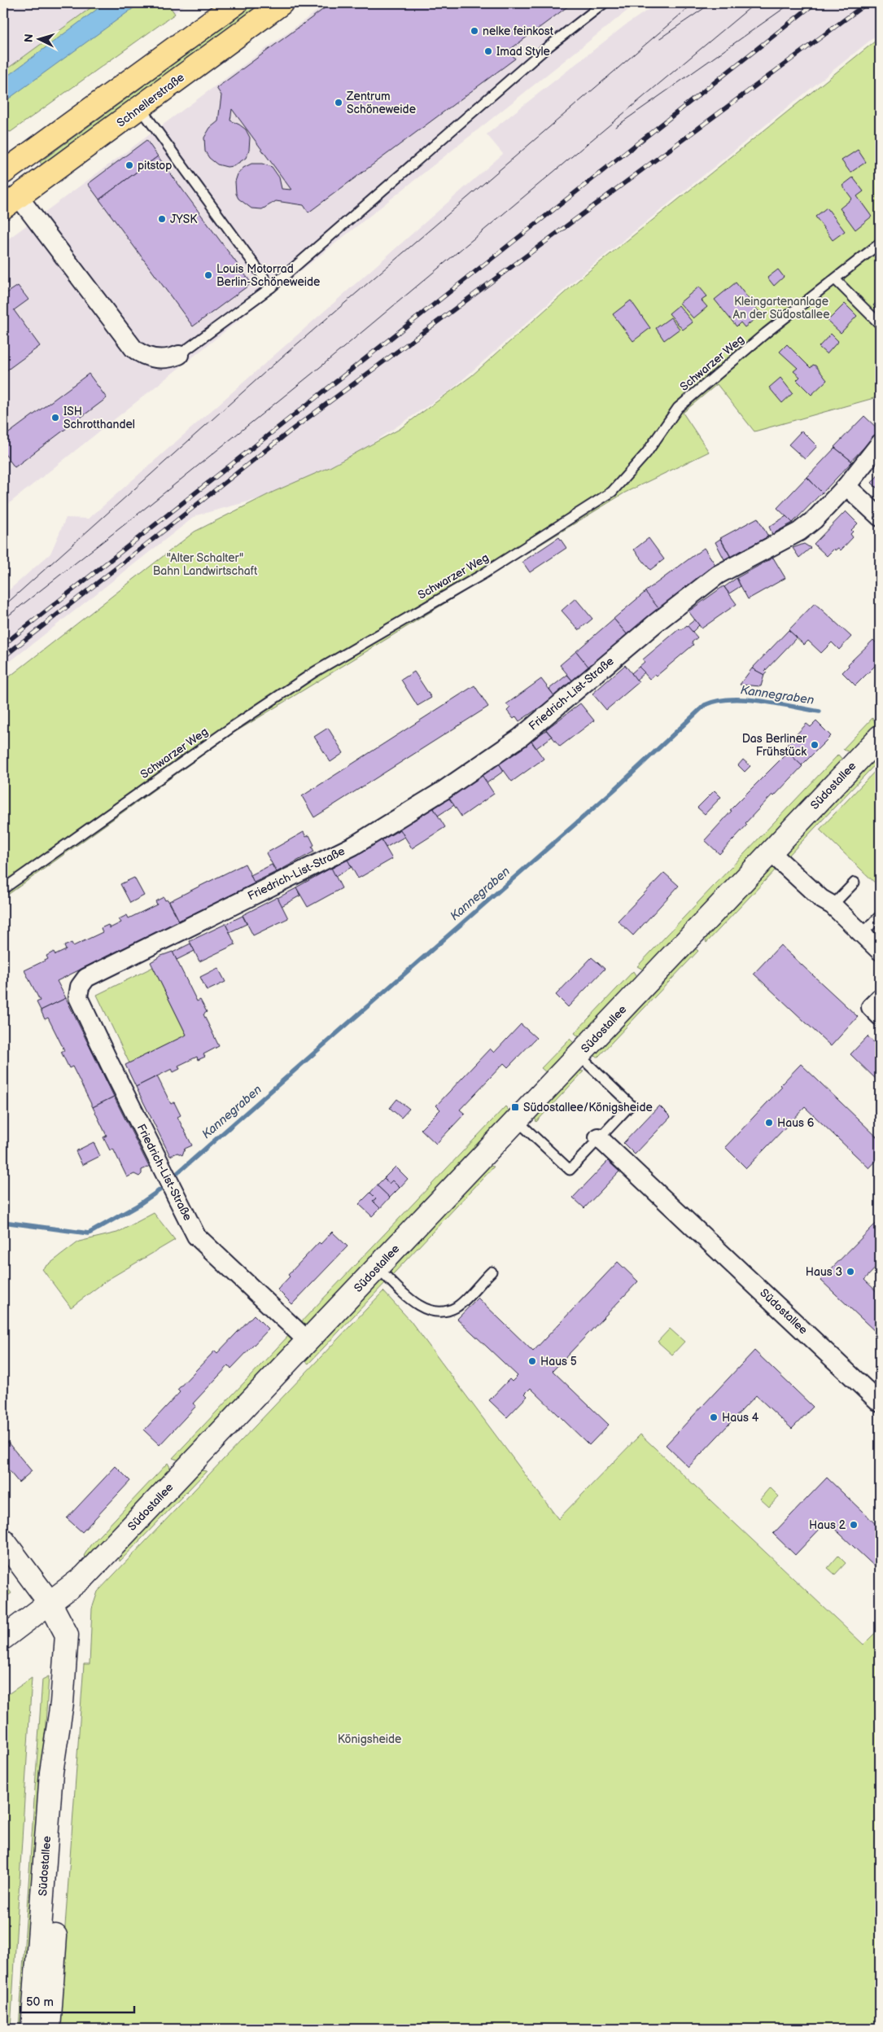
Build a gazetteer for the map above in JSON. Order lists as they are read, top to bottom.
{
  "streets": {
    "main road": ["Schnellerstraße"],
    "street": ["Friedrich-List-Straße", "Südostallee"],
    "lane": ["Schwarzer Weg"]
  },
  "crossings": [
    ["Friedrich-List-Straße", "Südostallee"]
  ],
  "water": ["Kannegraben"],
  "parks": ["Kleingartenanlage An der Südostallee", "\"Alter Schalter\" Bahn Landwirtschaft", "Königsheide"],
  "places": {
    "other": [
      "nelke feinkost",
      "Imad Style",
      "Zentrum Schöneweide",
      "pitstop",
      "JYSK",
      "Louis Motorrad Berlin-Schöneweide",
      "ISH Schrotthandel",
      "Das Berliner Frühstück",
      "Haus 6",
      "Haus 3",
      "Haus 5",
      "Haus 4",
      "Haus 2"
    ],
    "transit": ["Südostallee/Königsheide"]
  },
  "scale_bar": "50 m",
  "north": "left"
}
